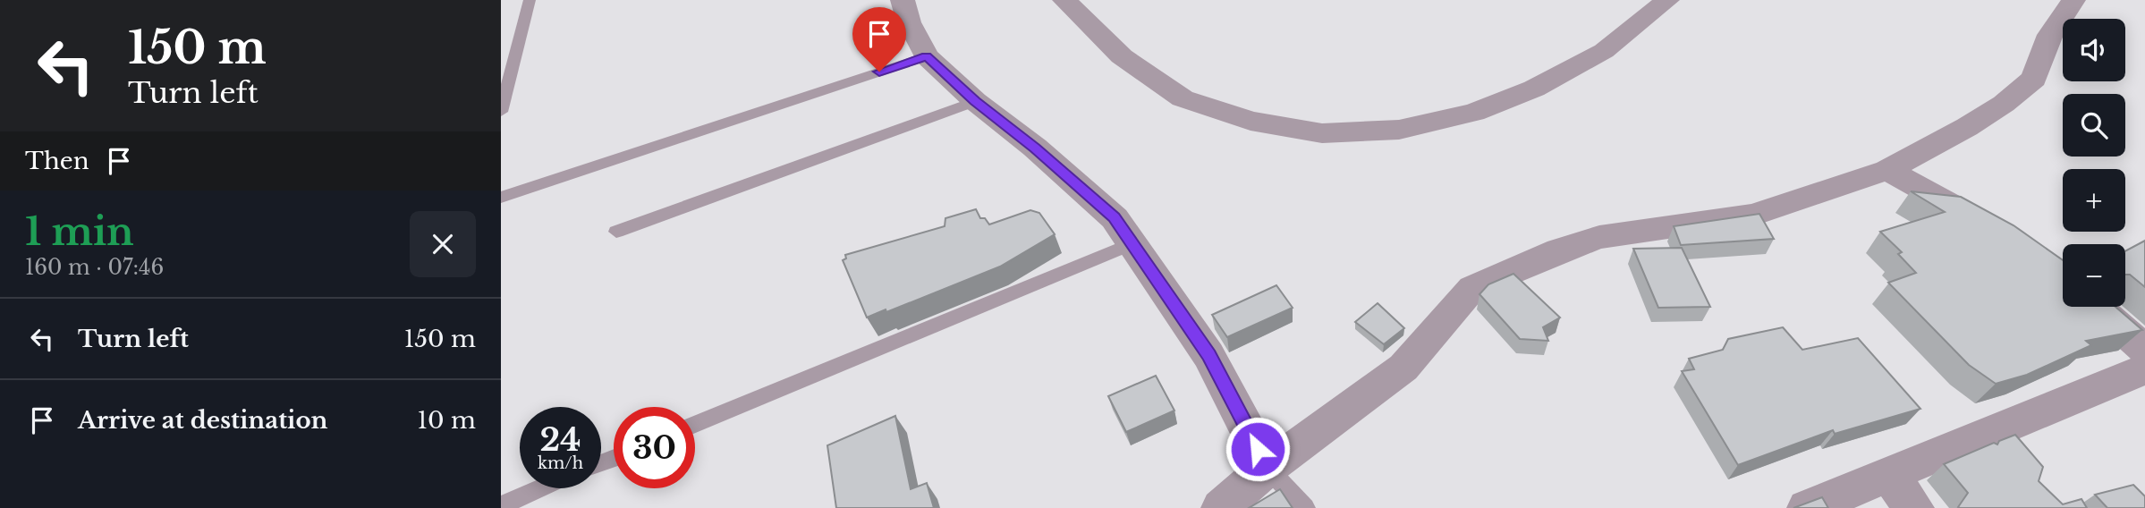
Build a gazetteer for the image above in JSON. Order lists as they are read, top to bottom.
{
  "page": {
    "turn": ["150 m", "Turn left"],
    "map_buttons": ["+", "−"],
    "then": "Then",
    "heading": ["1 min", "160 m · 07:46"],
    "list": [
      {
        "name": "Turn left",
        "value": "150 m"
      },
      {
        "name": "Arrive at destination",
        "value": "10 m"
      }
    ],
    "speed": "24 km/h",
    "limit": "30"
  }
}
